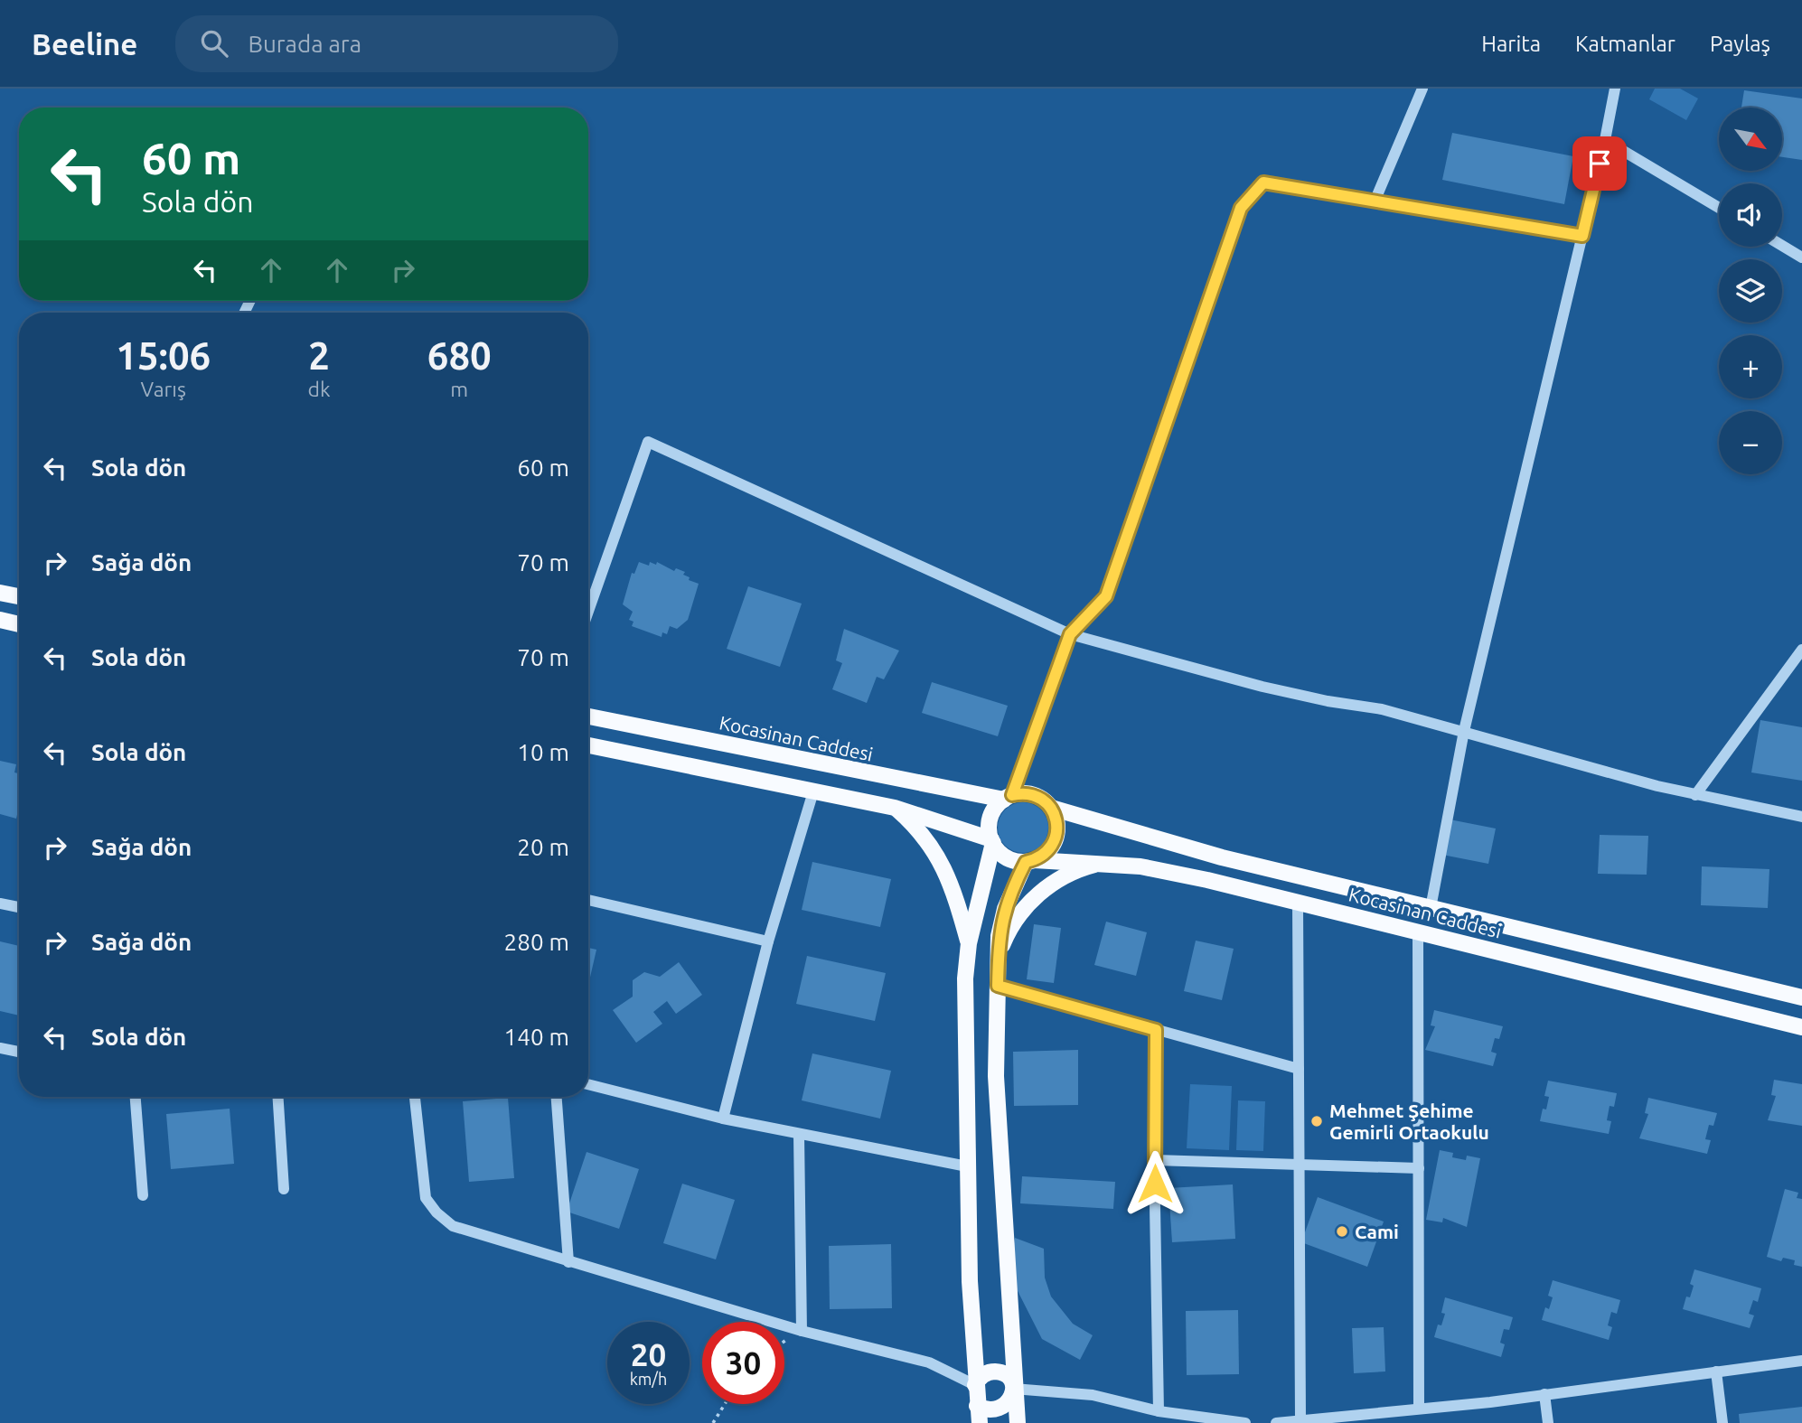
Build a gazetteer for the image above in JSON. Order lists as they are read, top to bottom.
{
  "streets": {
    "main road": ["Kocasinan Caddesi"]
  },
  "places": ["Mehmet Şehime Gemirli Ortaokulu", "Cami"],
  "north": "bottom right",
  "page": {
    "header": "Beeline",
    "search": "Burada ara",
    "nav": ["Harita", "Katmanlar", "Paylaş"],
    "map_buttons": ["+", "−"],
    "turn": ["60 m", "Sola dön"],
    "eta": [
      "15:06",
      "Varış",
      "2",
      "dk",
      "680",
      "m"
    ],
    "list": [
      {
        "name": "Sola dön",
        "value": "60 m"
      },
      {
        "name": "Sağa dön",
        "value": "70 m"
      },
      {
        "name": "Sola dön",
        "value": "70 m"
      },
      {
        "name": "Sola dön",
        "value": "10 m"
      },
      {
        "name": "Sağa dön",
        "value": "20 m"
      },
      {
        "name": "Sağa dön",
        "value": "280 m"
      },
      {
        "name": "Sola dön",
        "value": "140 m"
      }
    ],
    "speed": "20 km/h",
    "limit": "30"
  }
}
